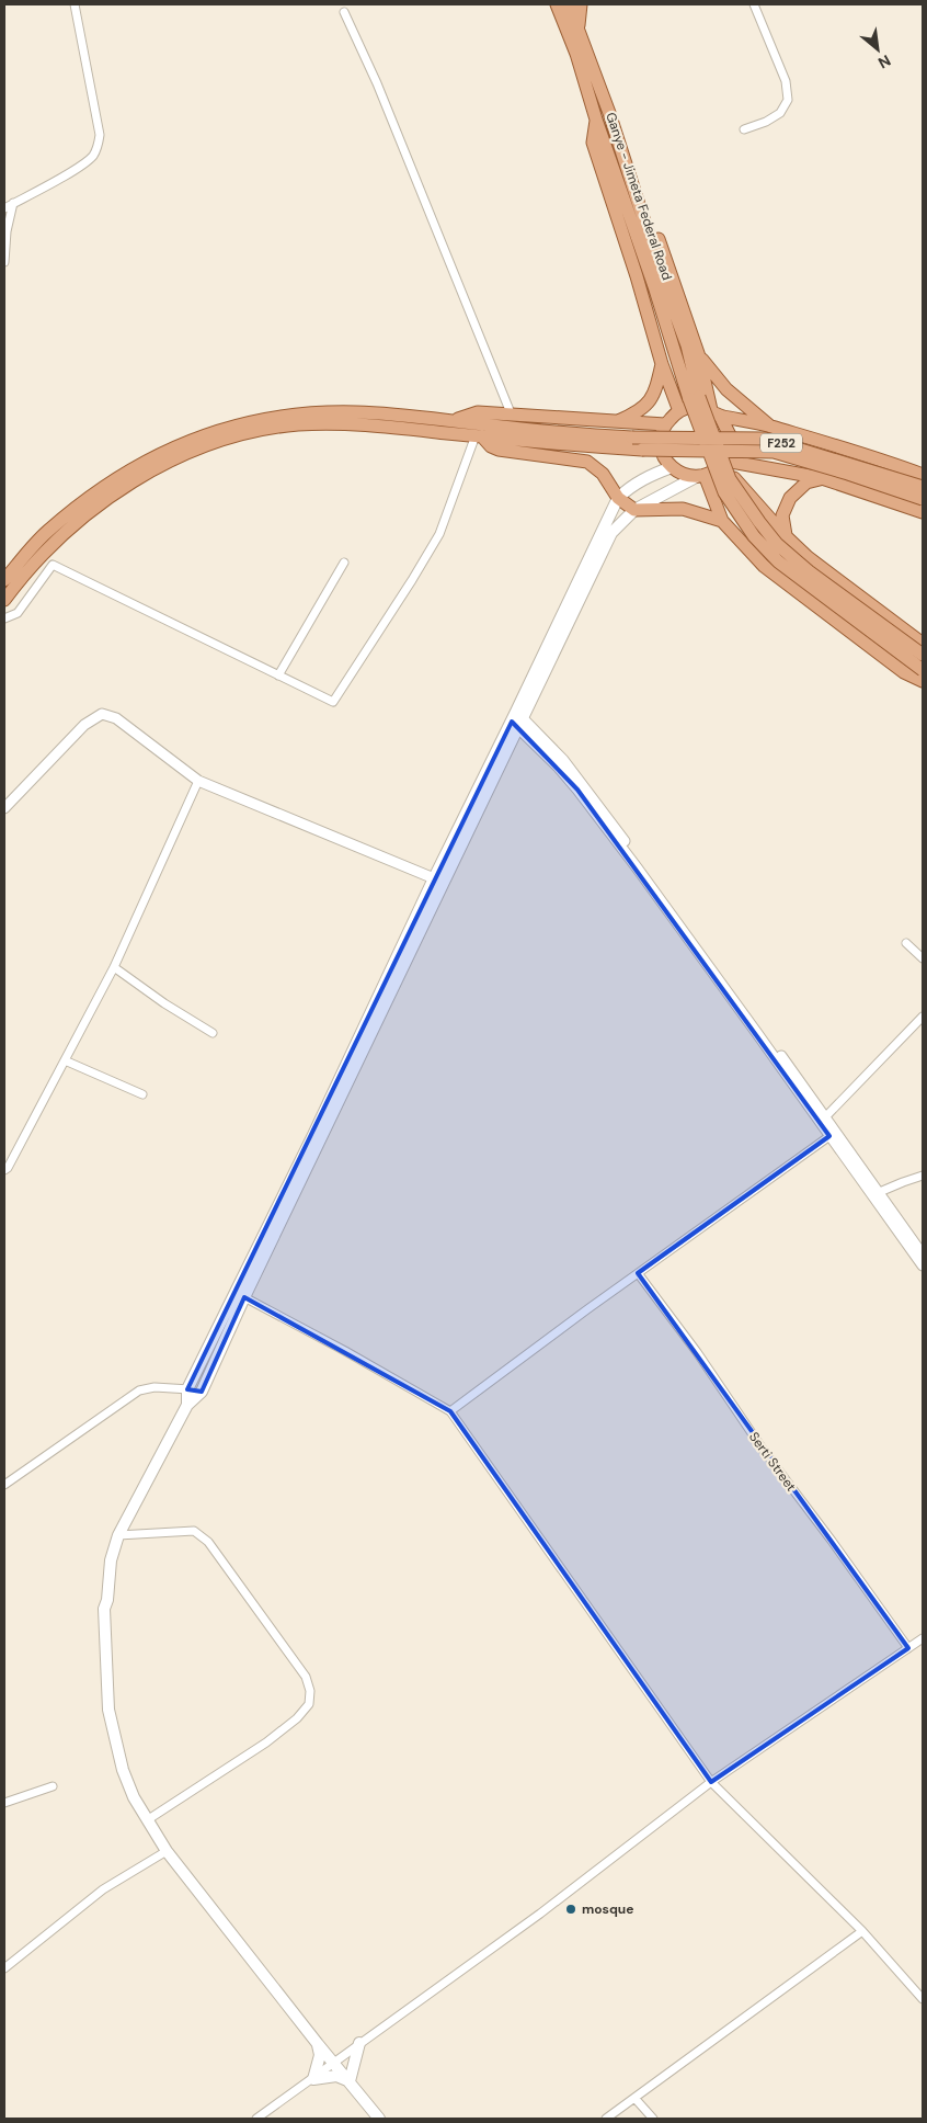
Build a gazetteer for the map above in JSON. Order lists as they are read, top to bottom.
{
  "streets": {
    "main road": ["Ganye - Jimeta Federal Road", "F252"],
    "street": ["Serti Street"]
  },
  "places": ["mosque"],
  "north": "bottom right"
}
